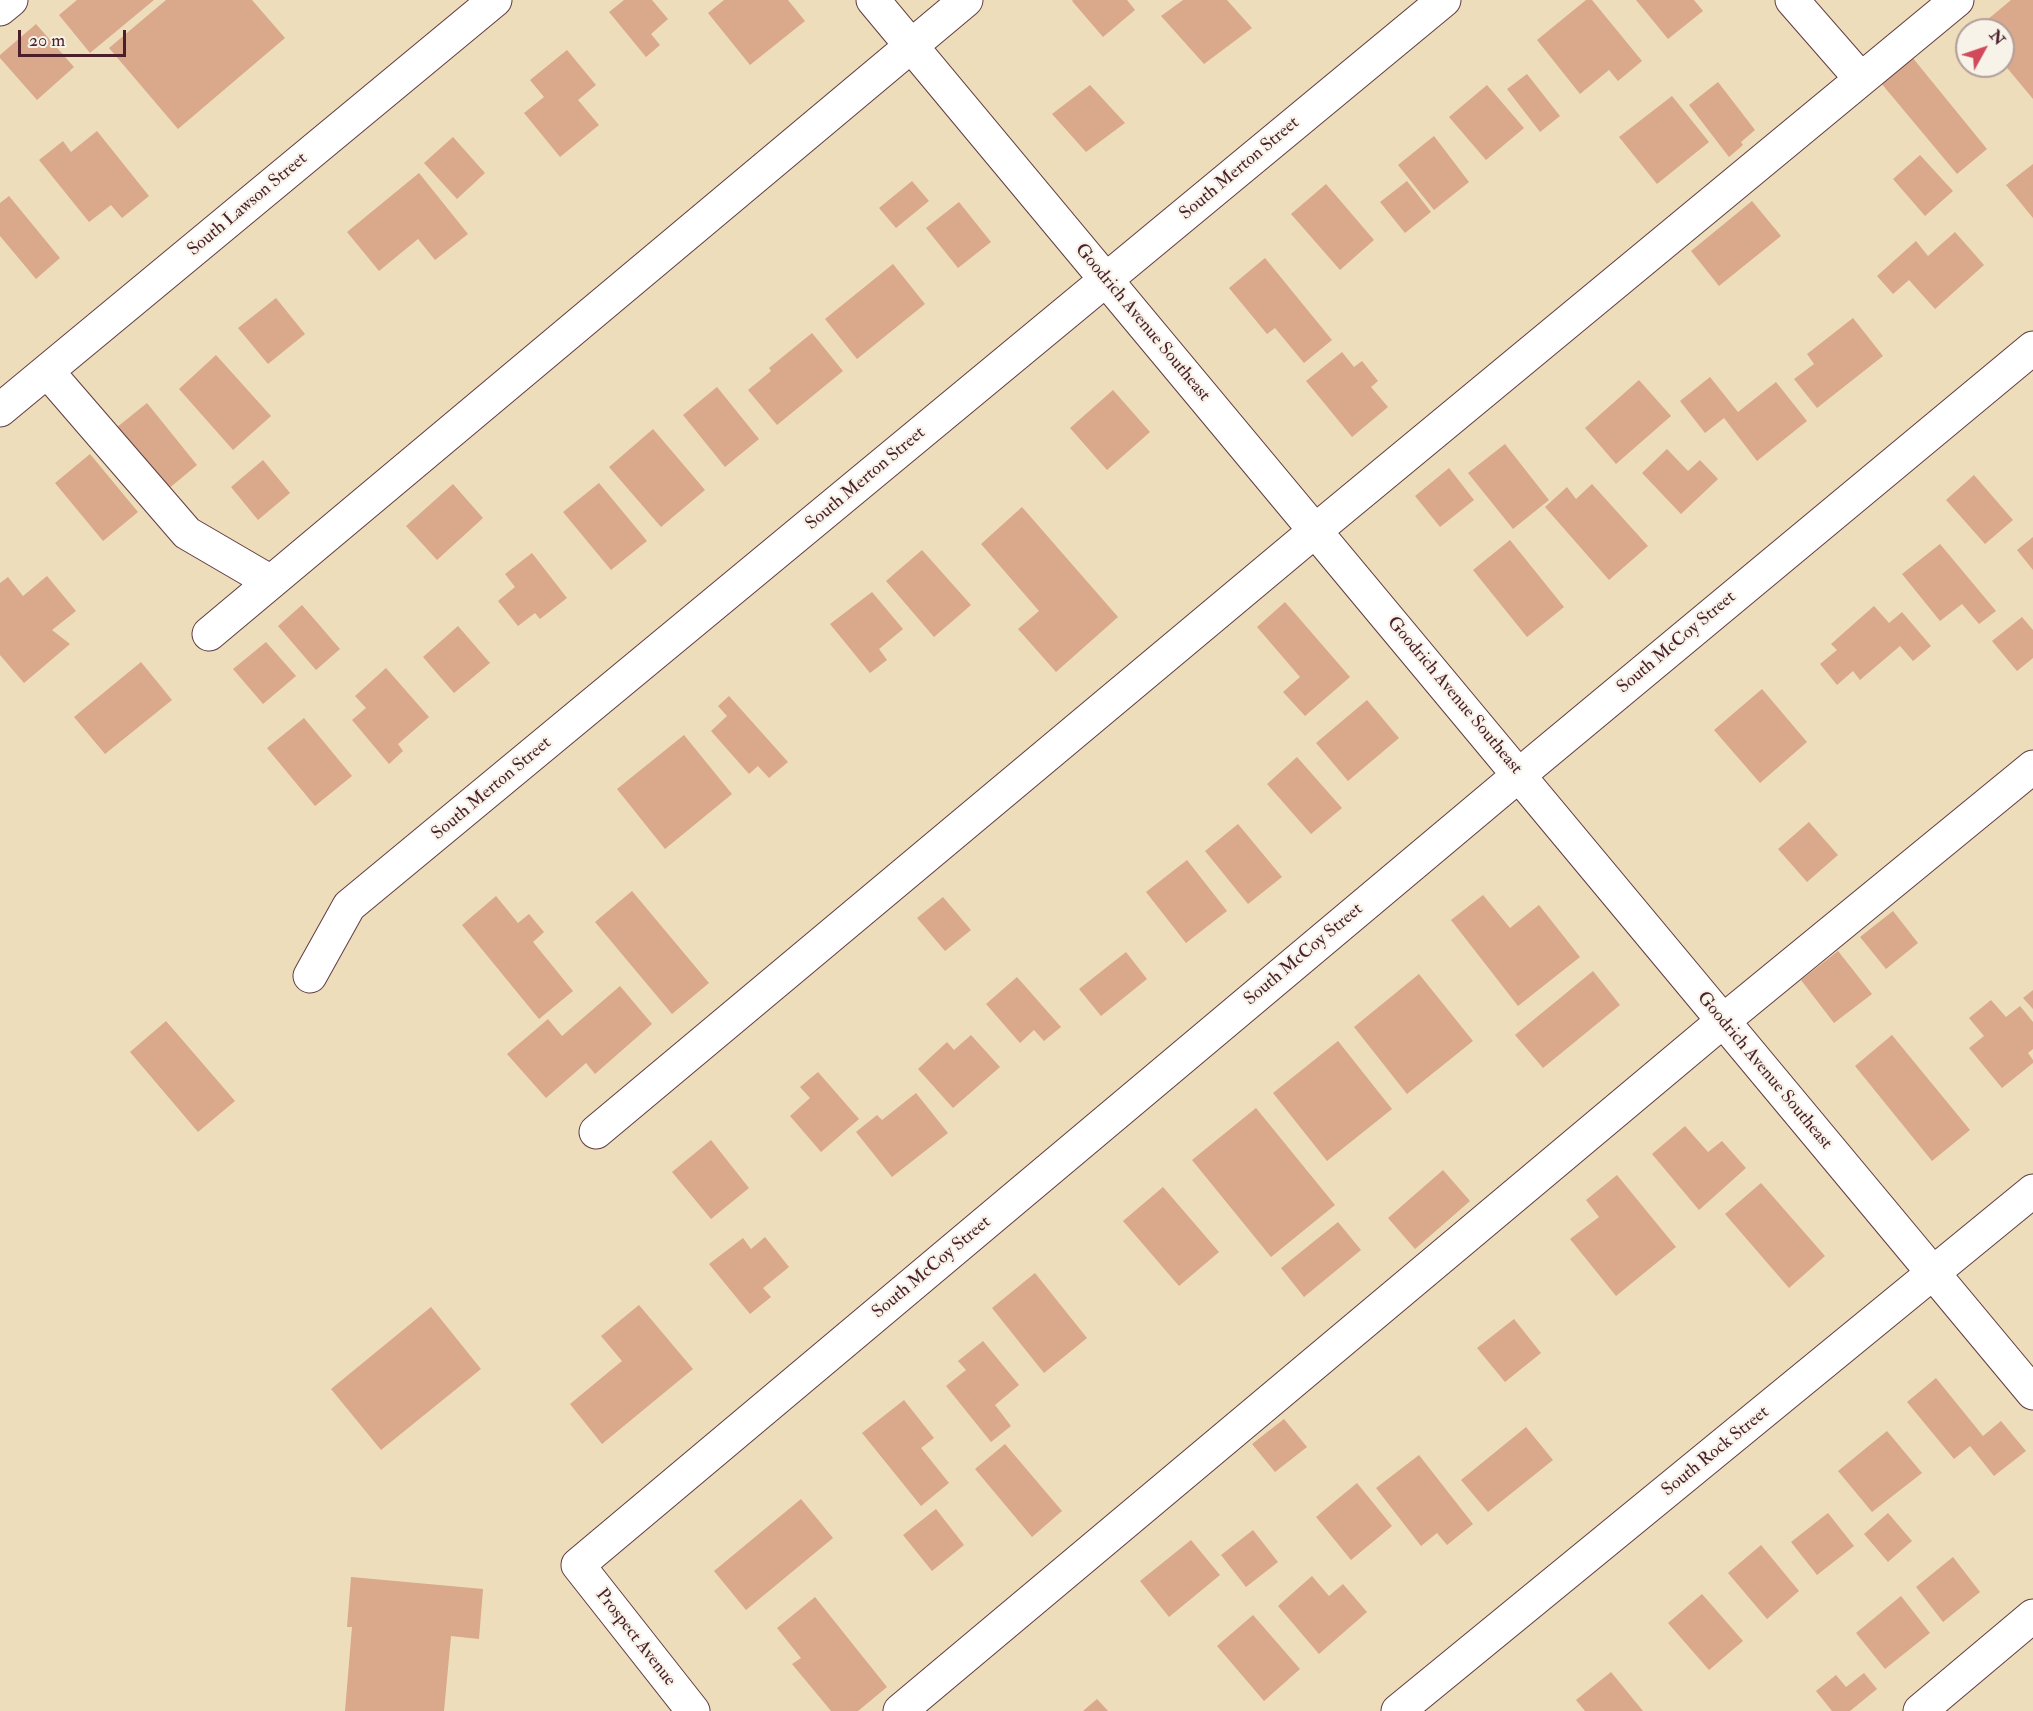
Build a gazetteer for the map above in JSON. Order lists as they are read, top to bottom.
{
  "streets": {
    "street": [
      "South Merton Street",
      "South Lawson Street",
      "Goodrich Avenue Southeast",
      "South McCoy Street",
      "South Rock Street",
      "Prospect Avenue"
    ]
  },
  "crossings": [
    ["South Merton Street", "Goodrich Avenue Southeast"],
    ["Goodrich Avenue Southeast", "South McCoy Street"],
    ["Goodrich Avenue Southeast", "South Rock Street"],
    ["South McCoy Street", "Prospect Avenue"]
  ],
  "scale_bar": "20 m",
  "north": "top right"
}
